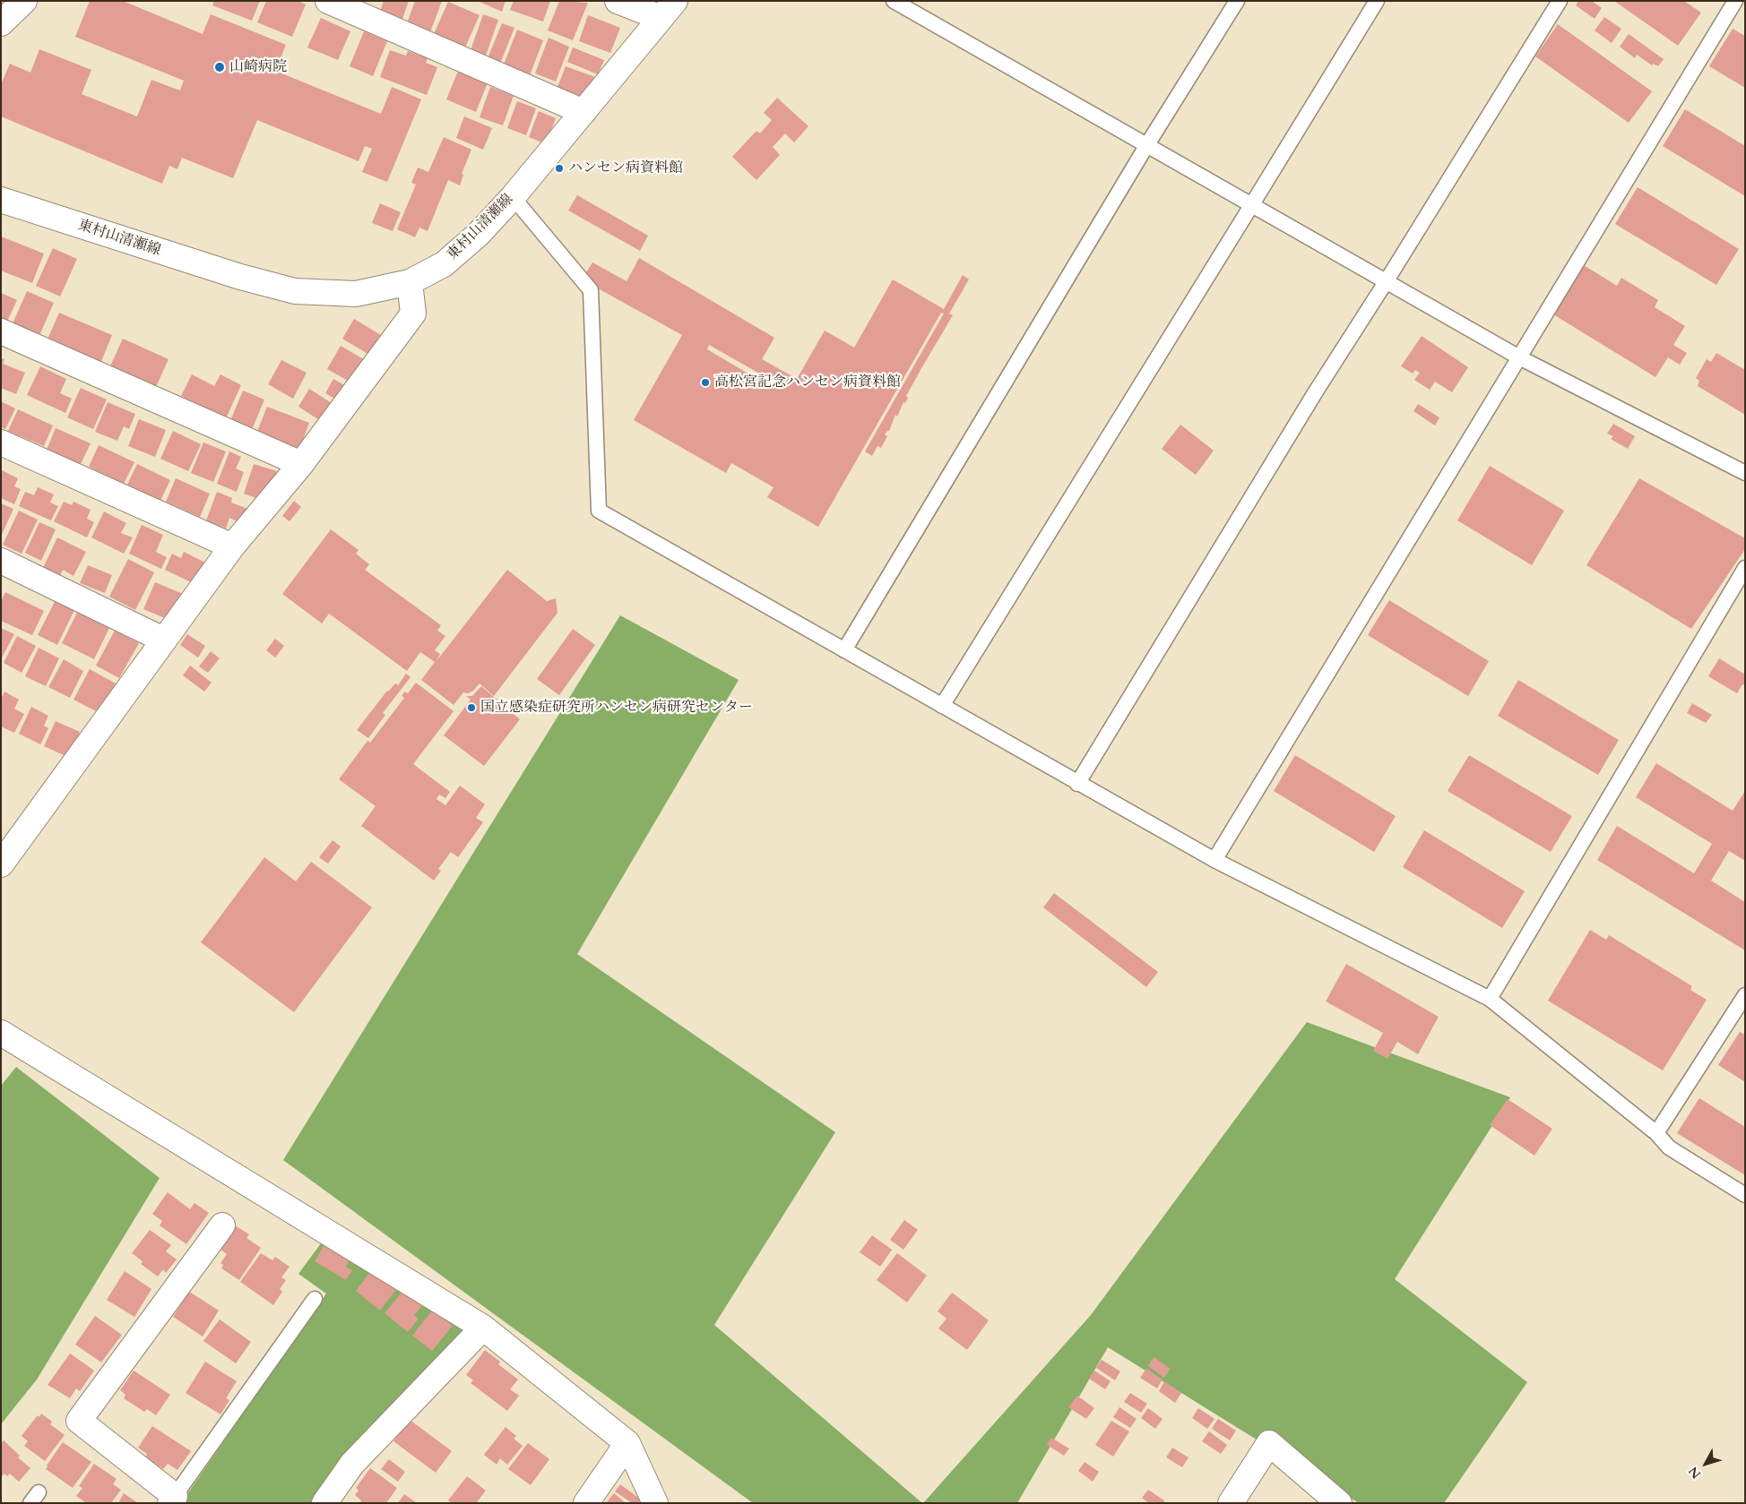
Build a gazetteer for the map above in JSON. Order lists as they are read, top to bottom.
{
  "streets": {
    "street": ["東村山清瀬線"]
  },
  "places": [
    "山崎病院",
    "ハンセン病資料館",
    "高松宮記念ハンセン病資料館",
    "国立感染症研究所ハンセン病研究センター"
  ],
  "north": "bottom left"
}
